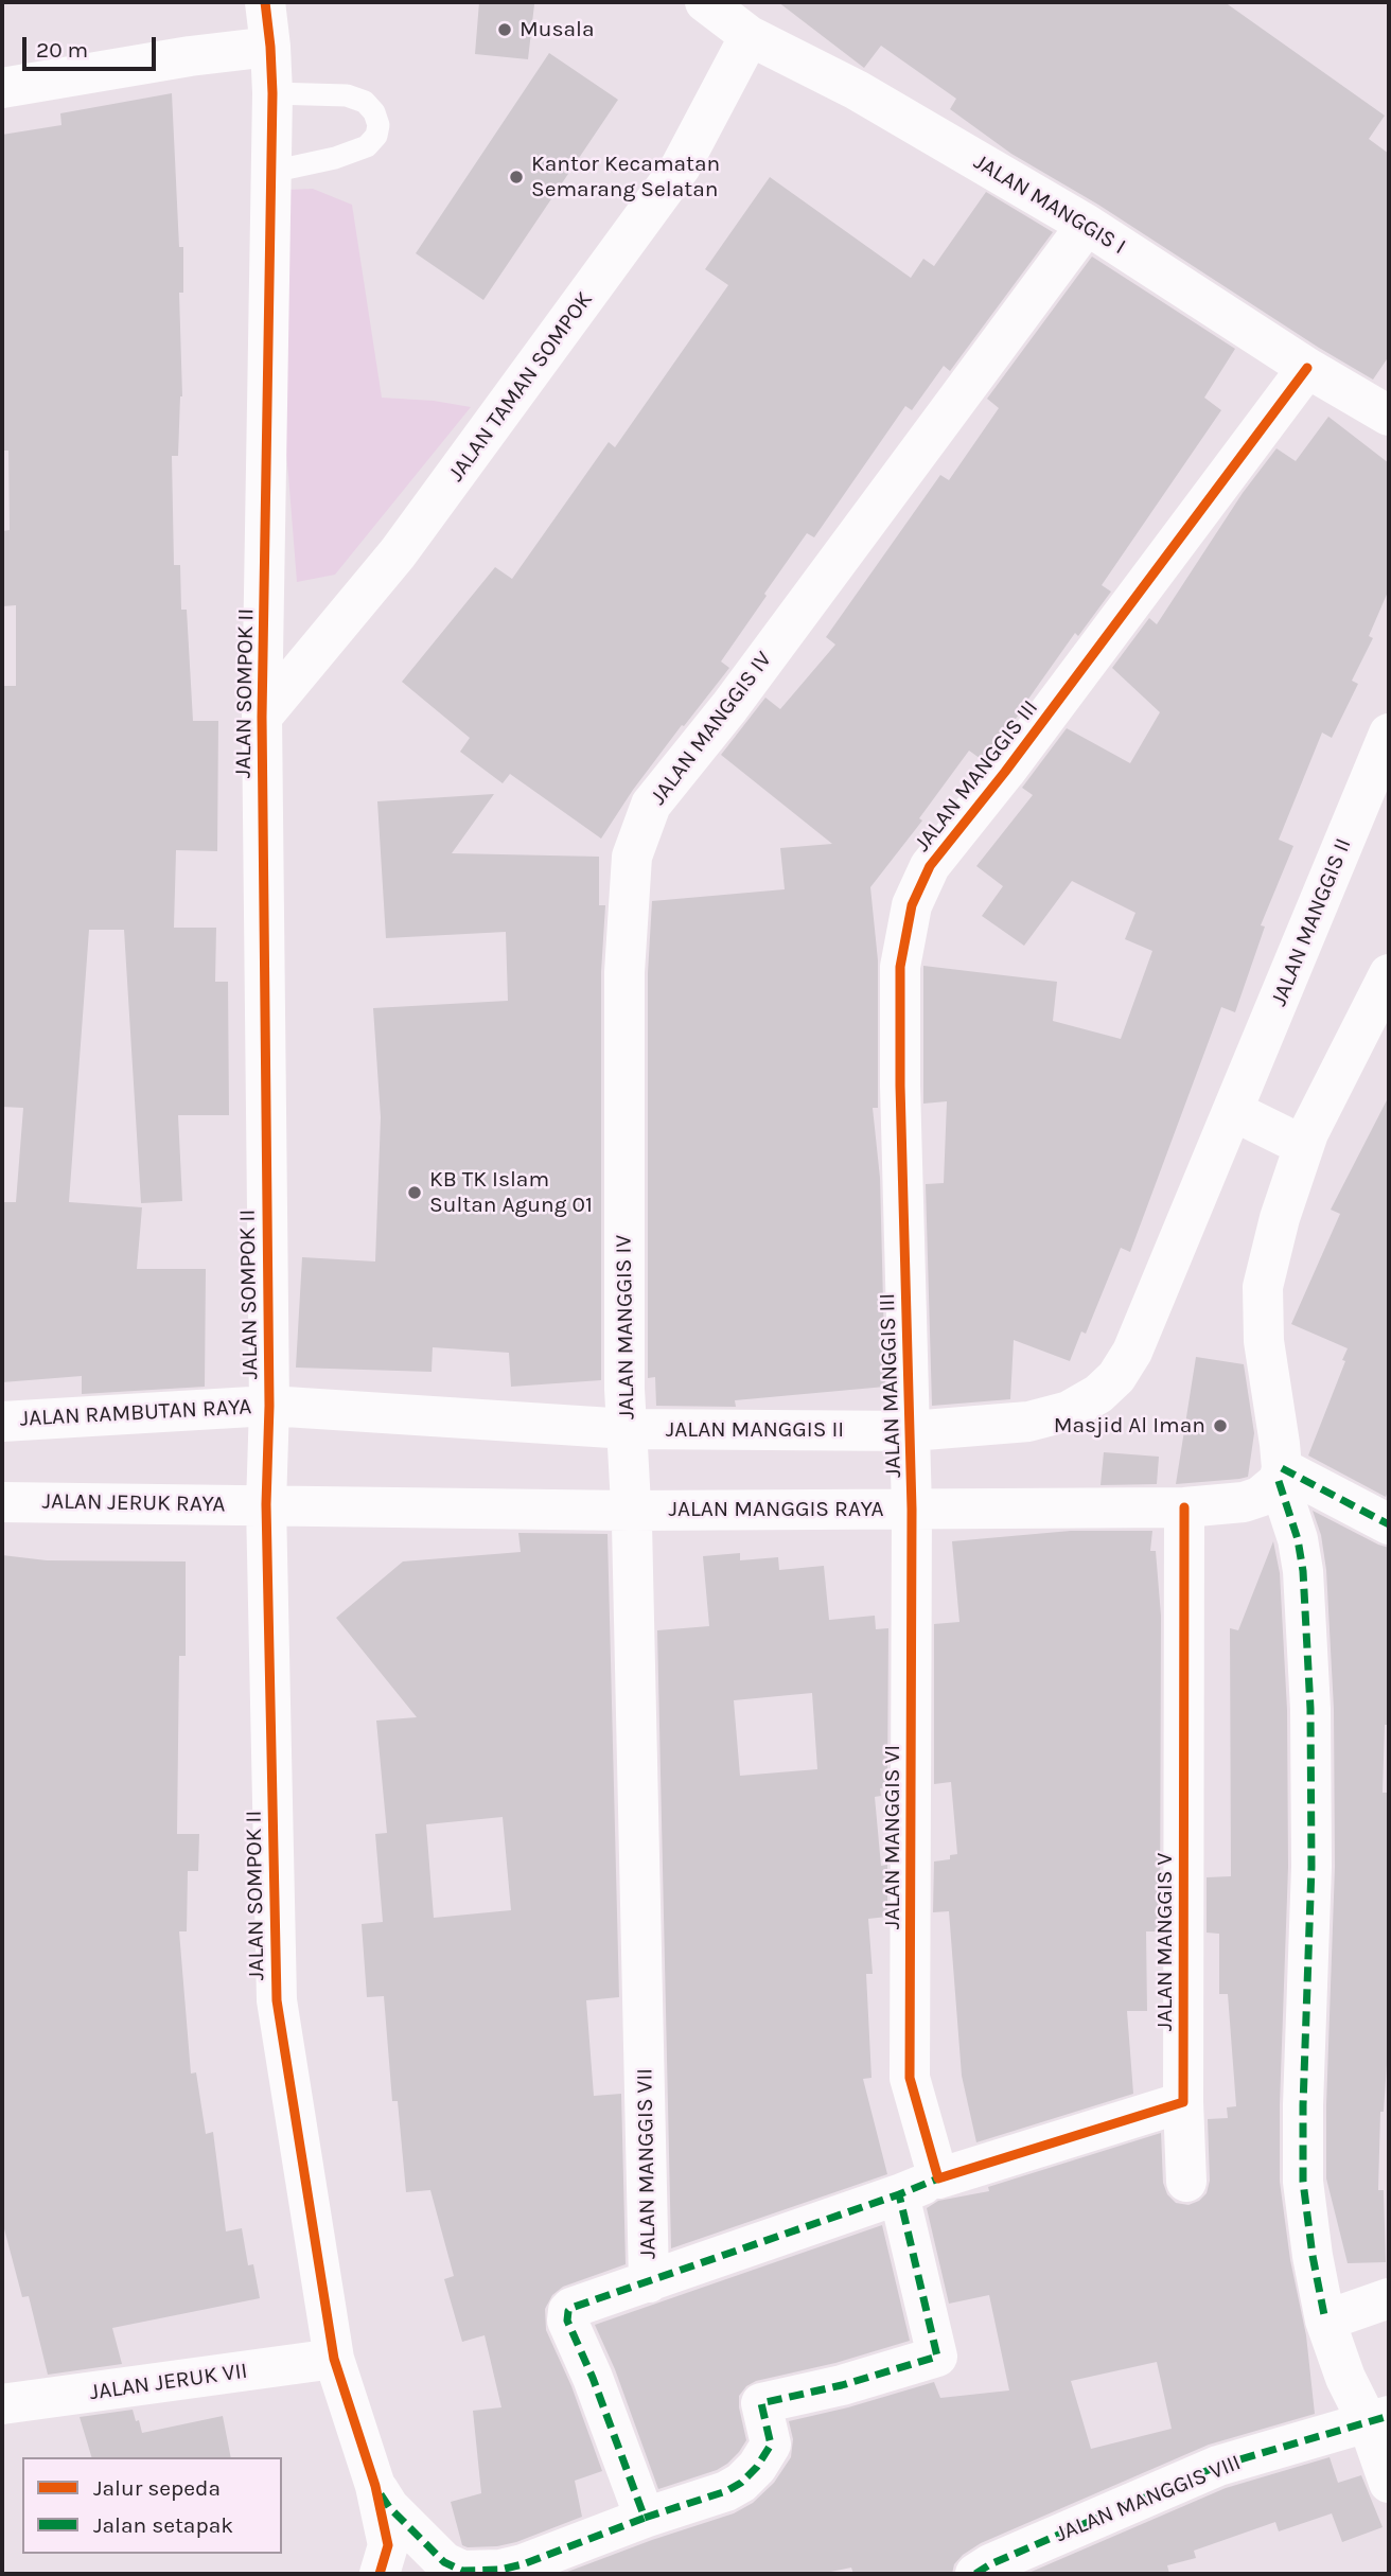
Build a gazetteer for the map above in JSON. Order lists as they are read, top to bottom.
{
  "streets": {
    "street": [
      "JALAN MANGGIS I",
      "JALAN TAMAN SOMPOK",
      "JALAN SOMPOK II",
      "JALAN MANGGIS IV",
      "JALAN MANGGIS III",
      "JALAN MANGGIS II",
      "JALAN RAMBUTAN RAYA",
      "JALAN JERUK RAYA",
      "JALAN MANGGIS RAYA",
      "JALAN MANGGIS VI",
      "JALAN MANGGIS V",
      "JALAN MANGGIS VII",
      "JALAN JERUK VII",
      "JALAN MANGGIS VIII"
    ]
  },
  "crossings": [
    ["JALAN MANGGIS I", "JALAN TAMAN SOMPOK"],
    ["JALAN MANGGIS I", "JALAN MANGGIS IV"],
    ["JALAN MANGGIS I", "JALAN MANGGIS III"],
    ["JALAN TAMAN SOMPOK", "JALAN SOMPOK II"],
    ["JALAN SOMPOK II", "JALAN MANGGIS II"],
    ["JALAN SOMPOK II", "JALAN RAMBUTAN RAYA"],
    ["JALAN SOMPOK II", "JALAN JERUK RAYA"],
    ["JALAN SOMPOK II", "JALAN MANGGIS RAYA"],
    ["JALAN SOMPOK II", "JALAN JERUK VII"],
    ["JALAN MANGGIS IV", "JALAN MANGGIS II"],
    ["JALAN MANGGIS IV", "JALAN MANGGIS RAYA"],
    ["JALAN MANGGIS IV", "JALAN MANGGIS VII"],
    ["JALAN MANGGIS III", "JALAN MANGGIS II"],
    ["JALAN MANGGIS III", "JALAN MANGGIS RAYA"],
    ["JALAN MANGGIS III", "JALAN MANGGIS VI"],
    ["JALAN MANGGIS II", "JALAN RAMBUTAN RAYA"],
    ["JALAN JERUK RAYA", "JALAN MANGGIS RAYA"],
    ["JALAN MANGGIS RAYA", "JALAN MANGGIS VI"],
    ["JALAN MANGGIS RAYA", "JALAN MANGGIS V"],
    ["JALAN MANGGIS RAYA", "JALAN MANGGIS VII"]
  ],
  "places": [
    "Musala",
    "Kantor Kecamatan Semarang Selatan",
    "KB TK Islam Sultan Agung 01",
    "Masjid Al Iman"
  ],
  "legend": ["Jalur sepeda", "Jalan setapak"],
  "scale_bar": "20 m"
}
